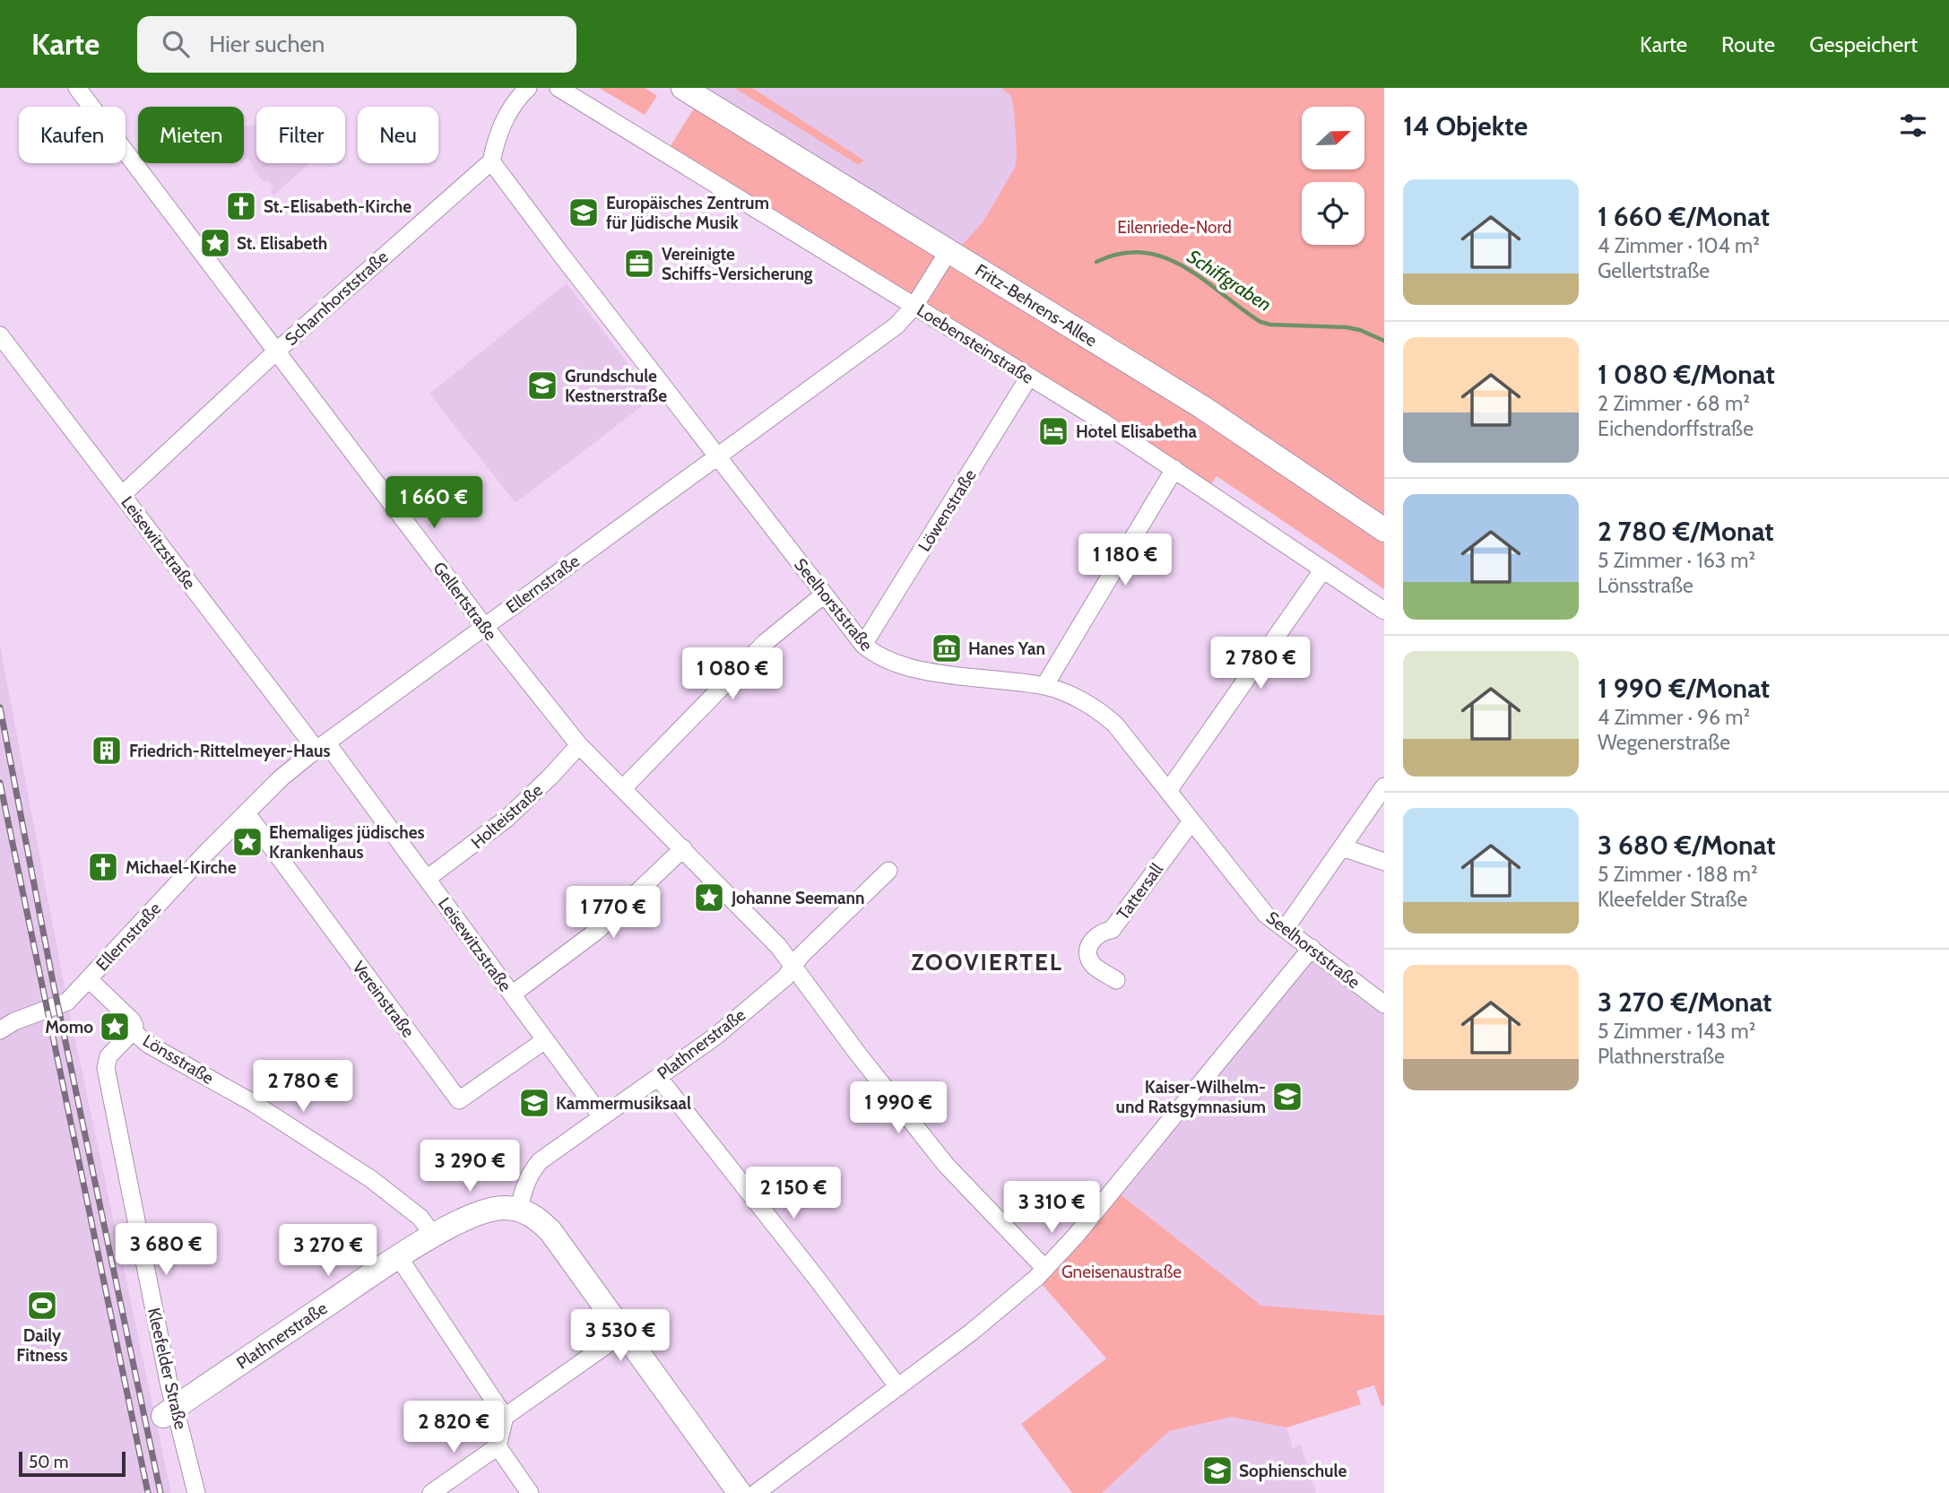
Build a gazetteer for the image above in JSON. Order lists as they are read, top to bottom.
{
  "streets": {
    "street": [
      "Scharnhorststraße",
      "Fritz-Behrens-Allee",
      "Loebensteinstraße",
      "Löwenstraße",
      "Leisewitzstraße",
      "Ellernstraße",
      "Gellertstraße",
      "Seelhorststraße",
      "Holteistraße",
      "Tattersall",
      "Vereinstraße",
      "Plathnerstraße",
      "Lönsstraße",
      "Kleefelder Straße"
    ]
  },
  "crossings": [
    ["Scharnhorststraße", "Leisewitzstraße"],
    ["Scharnhorststraße", "Gellertstraße"],
    ["Scharnhorststraße", "Seelhorststraße"],
    ["Fritz-Behrens-Allee", "Ellernstraße"],
    ["Loebensteinstraße", "Löwenstraße"],
    ["Loebensteinstraße", "Ellernstraße"],
    ["Löwenstraße", "Seelhorststraße"],
    ["Leisewitzstraße", "Ellernstraße"],
    ["Leisewitzstraße", "Holteistraße"],
    ["Leisewitzstraße", "Vereinstraße"],
    ["Leisewitzstraße", "Plathnerstraße"],
    ["Ellernstraße", "Gellertstraße"],
    ["Ellernstraße", "Seelhorststraße"],
    ["Ellernstraße", "Vereinstraße"],
    ["Ellernstraße", "Lönsstraße"],
    ["Gellertstraße", "Holteistraße"],
    ["Gellertstraße", "Plathnerstraße"],
    ["Seelhorststraße", "Tattersall"],
    ["Plathnerstraße", "Lönsstraße"],
    ["Plathnerstraße", "Kleefelder Straße"],
    ["Lönsstraße", "Kleefelder Straße"]
  ],
  "districts": ["ZOOVIERTEL"],
  "water": ["Schiffgraben"],
  "parks": ["Eilenriede-Nord", "Gneisenaustraße"],
  "places": {
    "church": ["St.-Elisabeth-Kirche", "Michael-Kirche"],
    "school or university": [
      "Europäisches Zentrum für Jüdische Musik",
      "Grundschule Kestnerstraße",
      "Kaiser-Wilhelm- und Ratsgymnasium",
      "Kammermusiksaal",
      "Sophienschule"
    ],
    "place": [
      "St. Elisabeth",
      "Ehemaliges jüdisches Krankenhaus",
      "Johanne Seemann",
      "Momo"
    ],
    "office": ["Vereinigte Schiffs-Versicherung"],
    "hotel": ["Hotel Elisabetha"],
    "museum": ["Hanes Yan"],
    "building": ["Friedrich-Rittelmeyer-Haus"],
    "sports": ["Daily Fitness"]
  },
  "scale_bar": "50 m",
  "north": "right",
  "page": {
    "header": "Karte",
    "search": "Hier suchen",
    "nav": ["Karte", "Route", "Gespeichert"],
    "heading": "14 Objekte",
    "chip": [
      "Kaufen",
      "Mieten",
      "Filter",
      "Neu"
    ],
    "list": [
      {
        "name": "1 660 €/Monat",
        "note": "4 Zimmer · 104 m² · Gellertstraße"
      },
      {
        "name": "1 080 €/Monat",
        "note": "2 Zimmer · 68 m² · Eichendorffstraße"
      },
      {
        "name": "2 780 €/Monat",
        "note": "5 Zimmer · 163 m² · Lönsstraße"
      },
      {
        "name": "1 990 €/Monat",
        "note": "4 Zimmer · 96 m² · Wegenerstraße"
      },
      {
        "name": "3 680 €/Monat",
        "note": "5 Zimmer · 188 m² · Kleefelder Straße"
      },
      {
        "name": "3 270 €/Monat",
        "note": "5 Zimmer · 143 m² · Plathnerstraße"
      }
    ],
    "price": [
      "1 660 €",
      "1 180 €",
      "2 780 €",
      "1 080 €",
      "1 770 €",
      "2 780 €",
      "1 990 €",
      "3 290 €",
      "2 150 €",
      "3 310 €",
      "3 680 €",
      "3 270 €",
      "3 530 €",
      "2 820 €"
    ],
    "scale": "50 m"
  }
}
